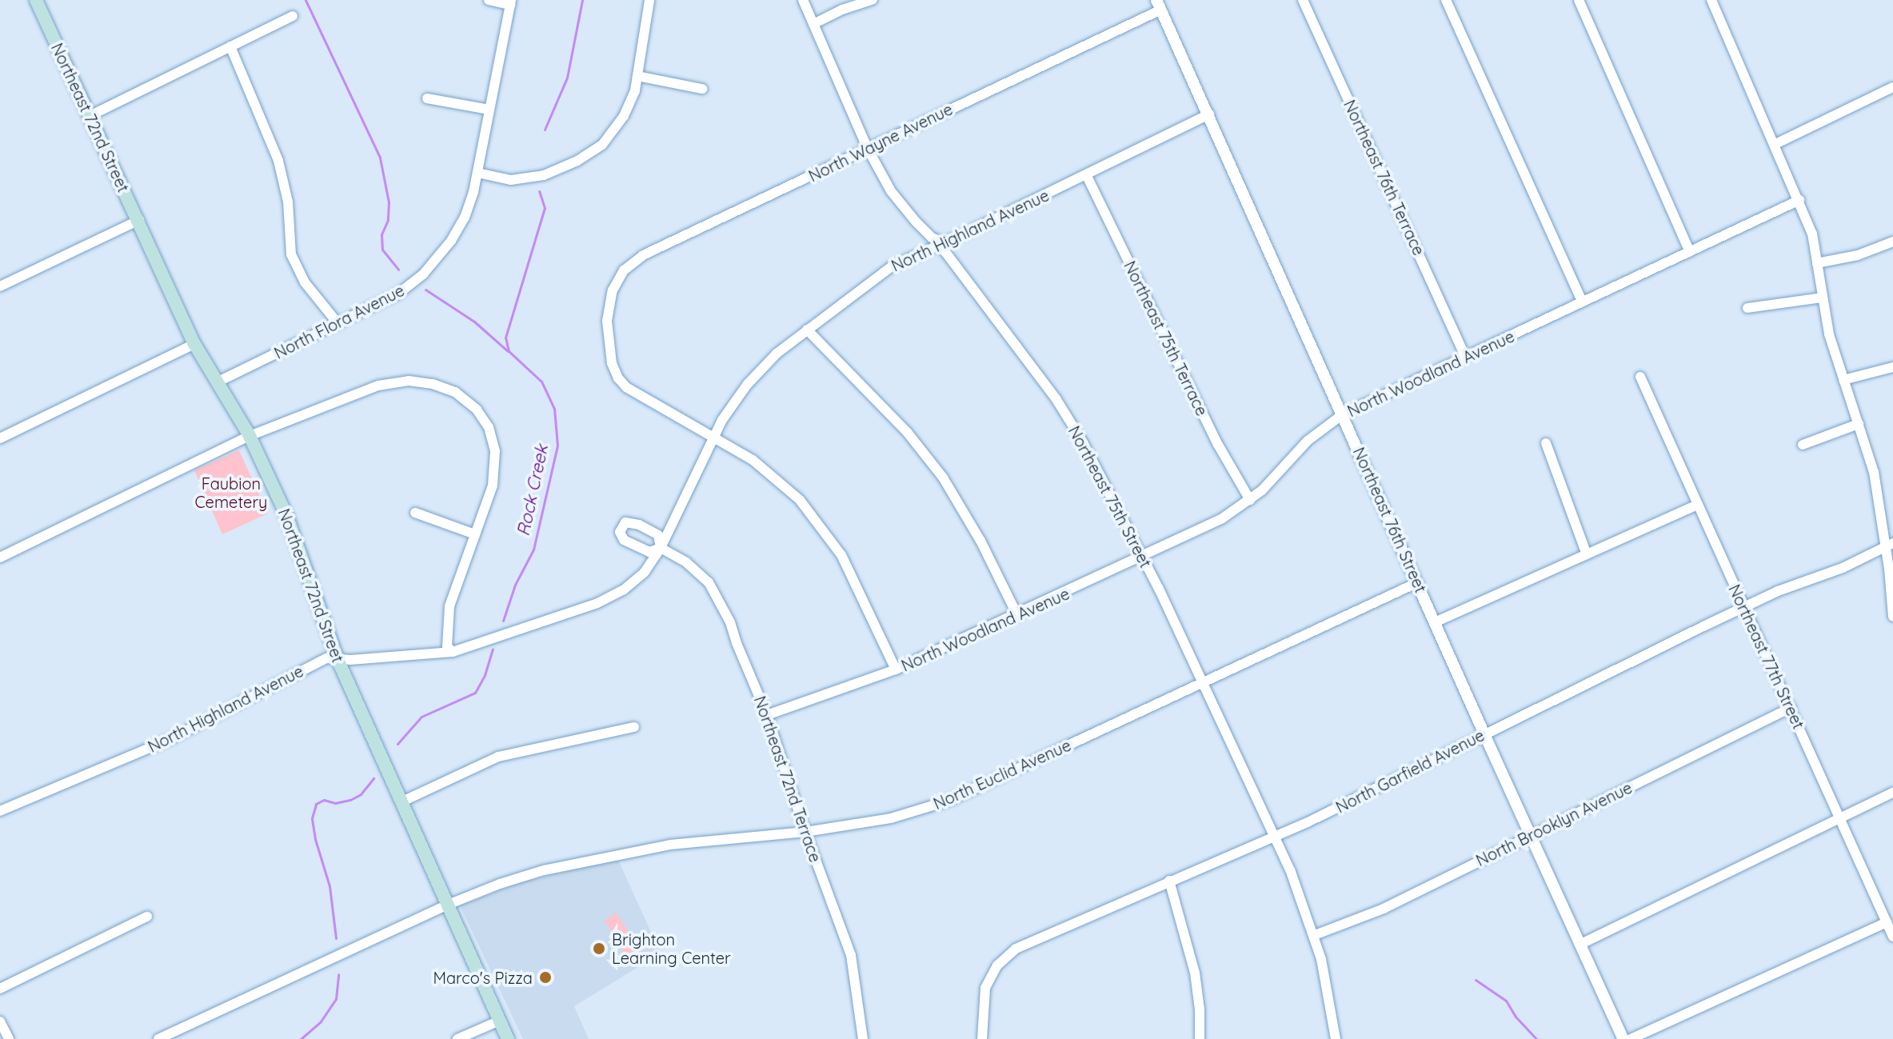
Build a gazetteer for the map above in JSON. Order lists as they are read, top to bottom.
{
  "streets": {
    "main road": ["Northeast 72nd Street"],
    "street": [
      "North Wayne Avenue",
      "Northeast 76th Terrace",
      "North Highland Avenue",
      "North Flora Avenue",
      "Northeast 75th Terrace",
      "North Woodland Avenue",
      "Northeast 75th Street",
      "Northeast 76th Street",
      "Northeast 77th Street",
      "North Garfield Avenue",
      "North Euclid Avenue",
      "Northeast 72nd Terrace",
      "North Brooklyn Avenue"
    ]
  },
  "crossings": [
    ["Northeast 72nd Street", "North Highland Avenue"],
    ["Northeast 72nd Street", "North Flora Avenue"],
    ["Northeast 72nd Street", "North Euclid Avenue"],
    ["North Wayne Avenue", "North Highland Avenue"],
    ["North Wayne Avenue", "Northeast 75th Street"],
    ["North Wayne Avenue", "Northeast 76th Street"],
    ["Northeast 76th Terrace", "North Woodland Avenue"],
    ["North Highland Avenue", "Northeast 75th Terrace"],
    ["North Highland Avenue", "Northeast 75th Street"],
    ["North Highland Avenue", "Northeast 76th Street"],
    ["North Highland Avenue", "Northeast 72nd Terrace"],
    ["Northeast 75th Terrace", "North Woodland Avenue"],
    ["North Woodland Avenue", "Northeast 75th Street"],
    ["North Woodland Avenue", "Northeast 76th Street"],
    ["North Woodland Avenue", "Northeast 72nd Terrace"],
    ["Northeast 75th Street", "North Garfield Avenue"],
    ["Northeast 75th Street", "North Euclid Avenue"],
    ["Northeast 75th Street", "North Brooklyn Avenue"],
    ["Northeast 76th Street", "North Garfield Avenue"],
    ["Northeast 76th Street", "North Euclid Avenue"],
    ["Northeast 76th Street", "North Brooklyn Avenue"],
    ["Northeast 77th Street", "North Garfield Avenue"],
    ["Northeast 77th Street", "North Brooklyn Avenue"],
    ["North Euclid Avenue", "Northeast 72nd Terrace"]
  ],
  "water": ["Rock Creek"],
  "parks": ["Faubion Cemetery"],
  "places": ["Brighton Learning Center", "Marco's Pizza"]
}
